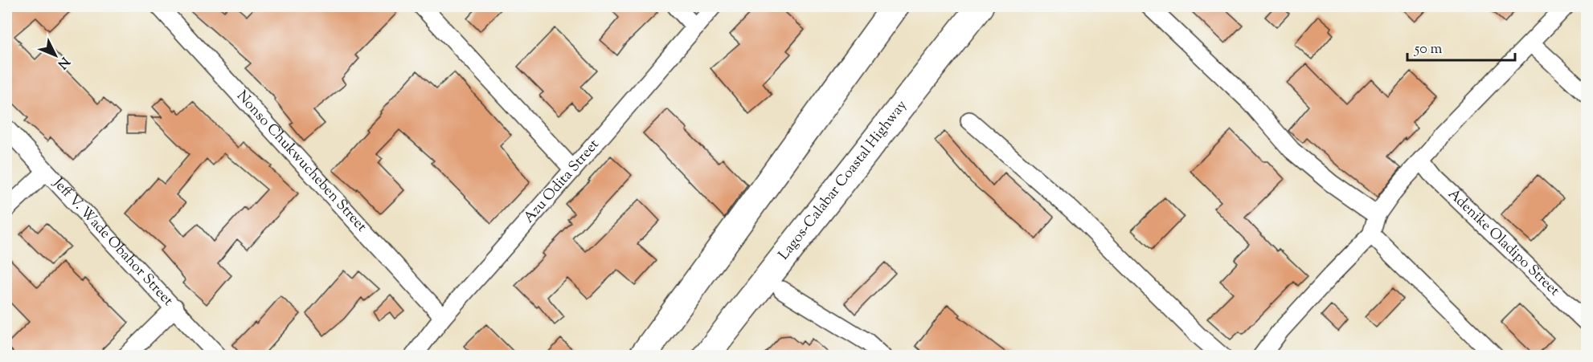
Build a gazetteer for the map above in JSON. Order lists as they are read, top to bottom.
{
  "streets": {
    "highway": ["Lagos-Calabar Coastal Highway"],
    "street": [
      "Nonso Chukwucheben Street",
      "Azu Odita Street",
      "Jeff V. Wade Obahor Street",
      "Adenike Oladipo Street"
    ]
  },
  "crossings": [
    ["Nonso Chukwucheben Street", "Azu Odita Street"]
  ],
  "scale_bar": "50 m",
  "north": "bottom right"
}
